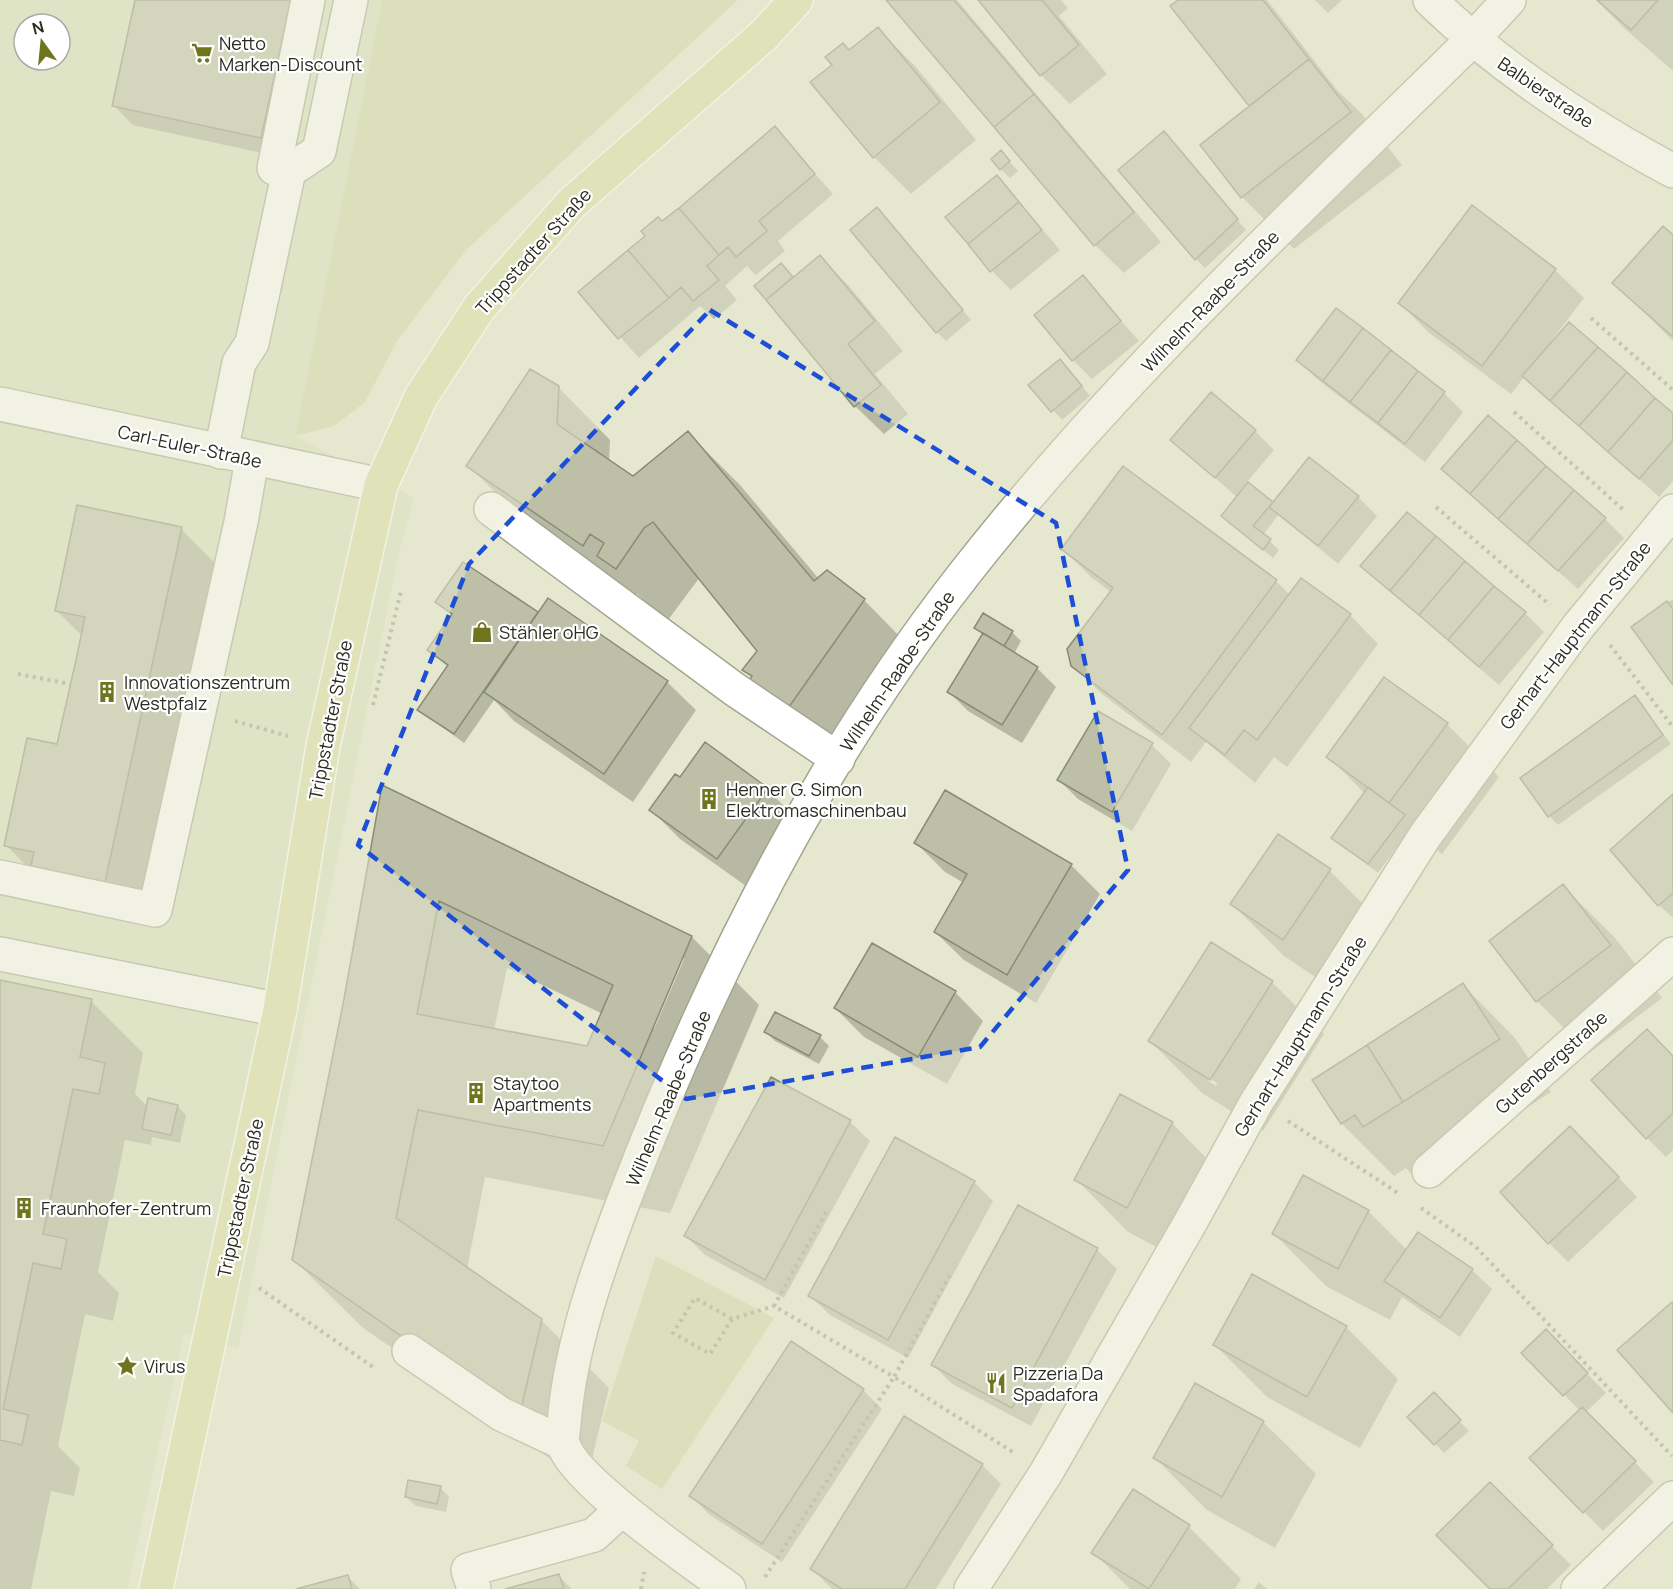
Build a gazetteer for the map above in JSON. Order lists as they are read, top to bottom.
{
  "streets": {
    "main road": ["Trippstadter Straße"],
    "street": [
      "Balbierstraße",
      "Wilhelm-Raabe-Straße",
      "Carl-Euler-Straße",
      "Gerhart-Hauptmann-Straße",
      "Gutenbergstraße"
    ]
  },
  "crossings": [
    ["Balbierstraße", "Wilhelm-Raabe-Straße"],
    ["Trippstadter Straße", "Carl-Euler-Straße"]
  ],
  "places": {
    "supermarket": ["Netto Marken-Discount"],
    "shop": ["Stähler oHG"],
    "building": [
      "Innovationszentrum Westpfalz",
      "Henner G. Simon Elektromaschinenbau",
      "Staytoo Apartments",
      "Fraunhofer-Zentrum"
    ],
    "place": ["Virus"],
    "restaurant": ["Pizzeria Da Spadafora"]
  },
  "north": "top"
}
